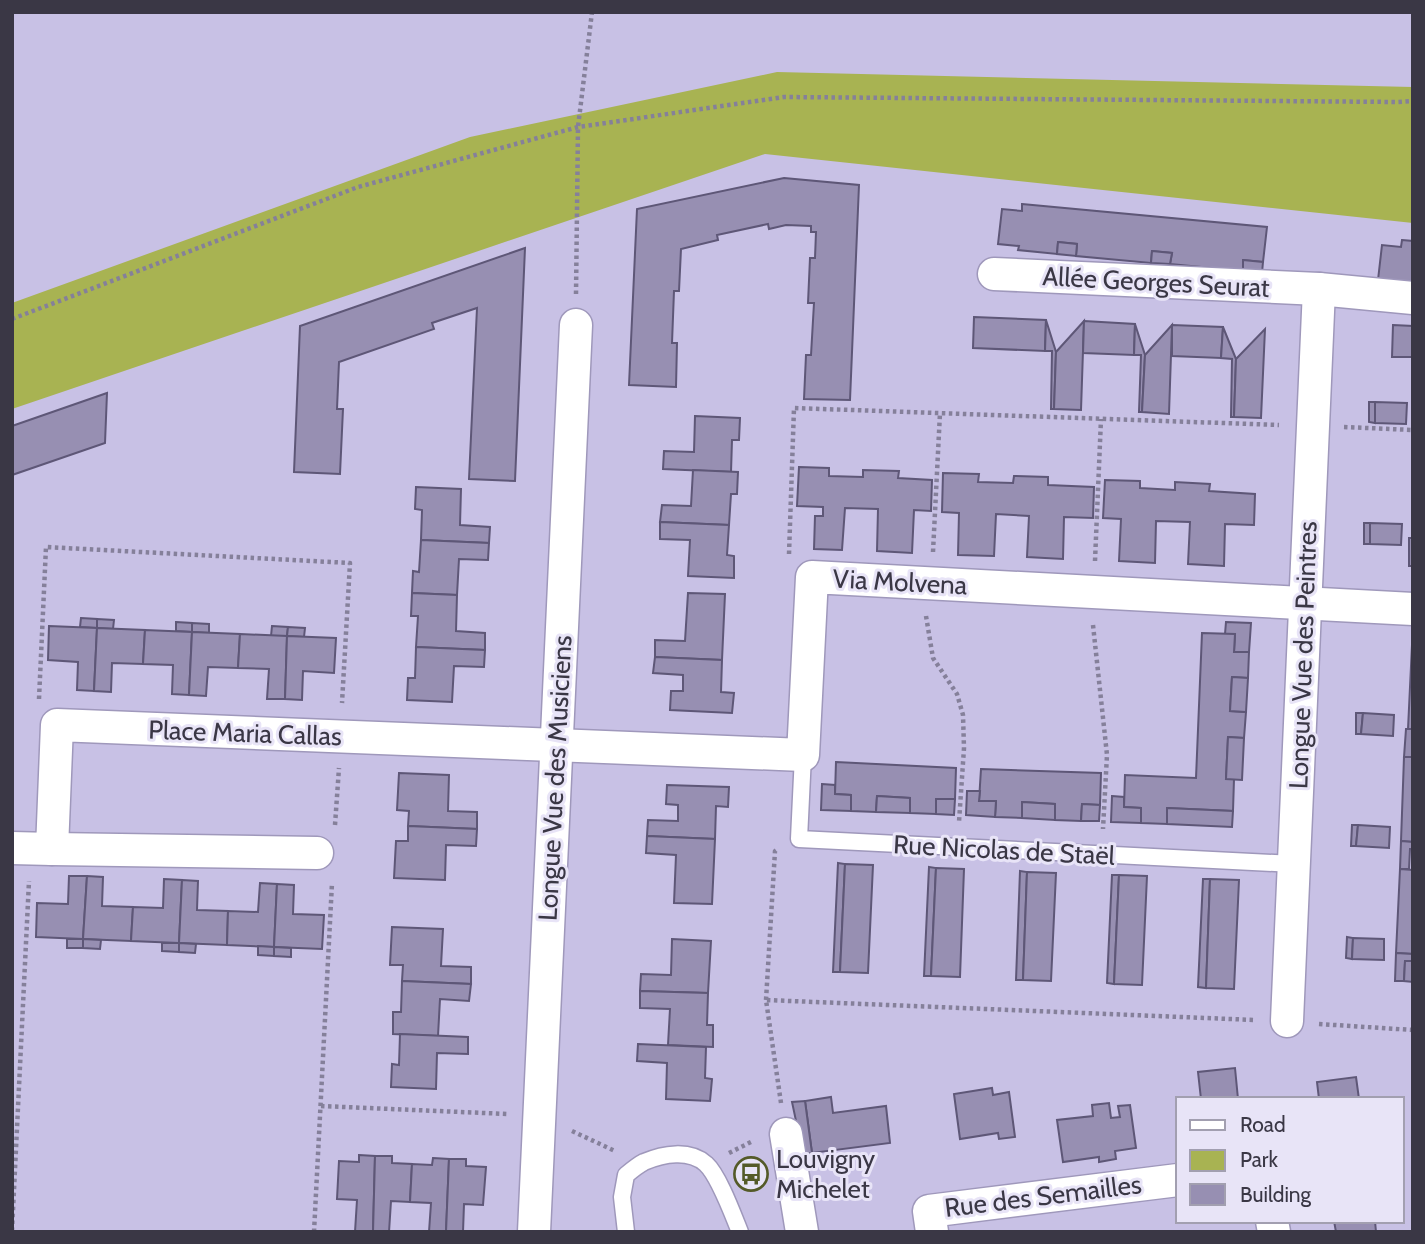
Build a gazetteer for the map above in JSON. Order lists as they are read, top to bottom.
{
  "streets": {
    "street": [
      "Allée Georges Seurat",
      "Via Molvena",
      "Longue Vue des Peintres",
      "Place Maria Callas",
      "Longue Vue des Musiciens",
      "Rue des Semailles"
    ],
    "lane": ["Rue Nicolas de Staël"]
  },
  "crossings": [
    ["Allée Georges Seurat", "Longue Vue des Peintres"],
    ["Via Molvena", "Longue Vue des Peintres"],
    ["Longue Vue des Peintres", "Rue Nicolas de Staël"],
    ["Place Maria Callas", "Longue Vue des Musiciens"]
  ],
  "places": {
    "bus stop": ["Louvigny Michelet"]
  },
  "legend": ["Road", "Park", "Building"]
}
